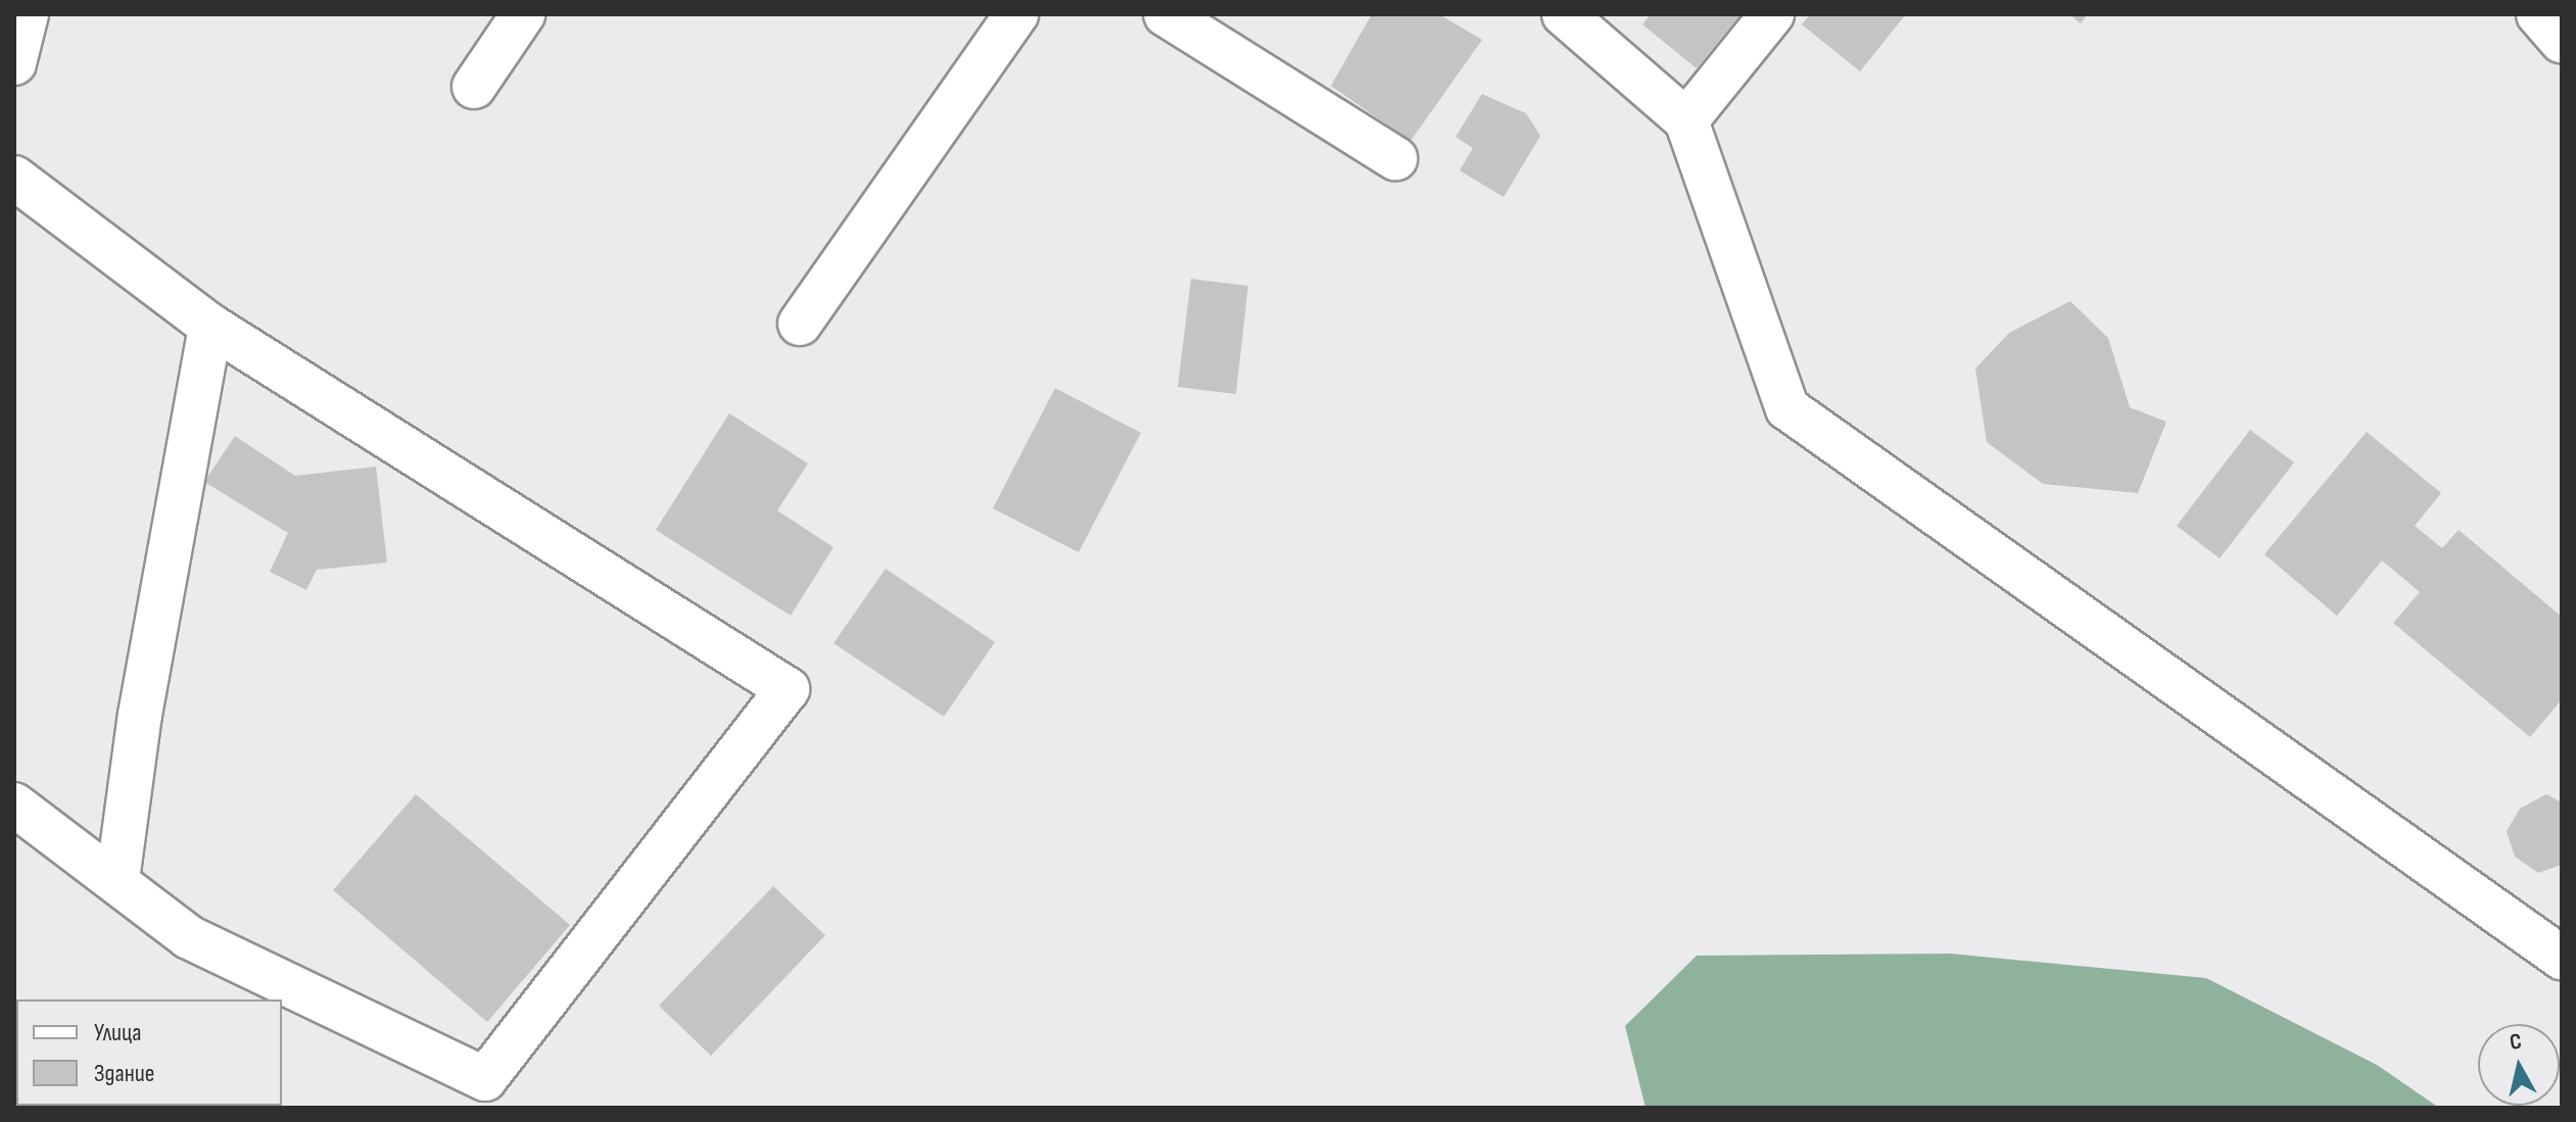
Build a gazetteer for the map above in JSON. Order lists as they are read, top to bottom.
{
  "legend": ["Улица", "Здание"],
  "north": "top"
}
